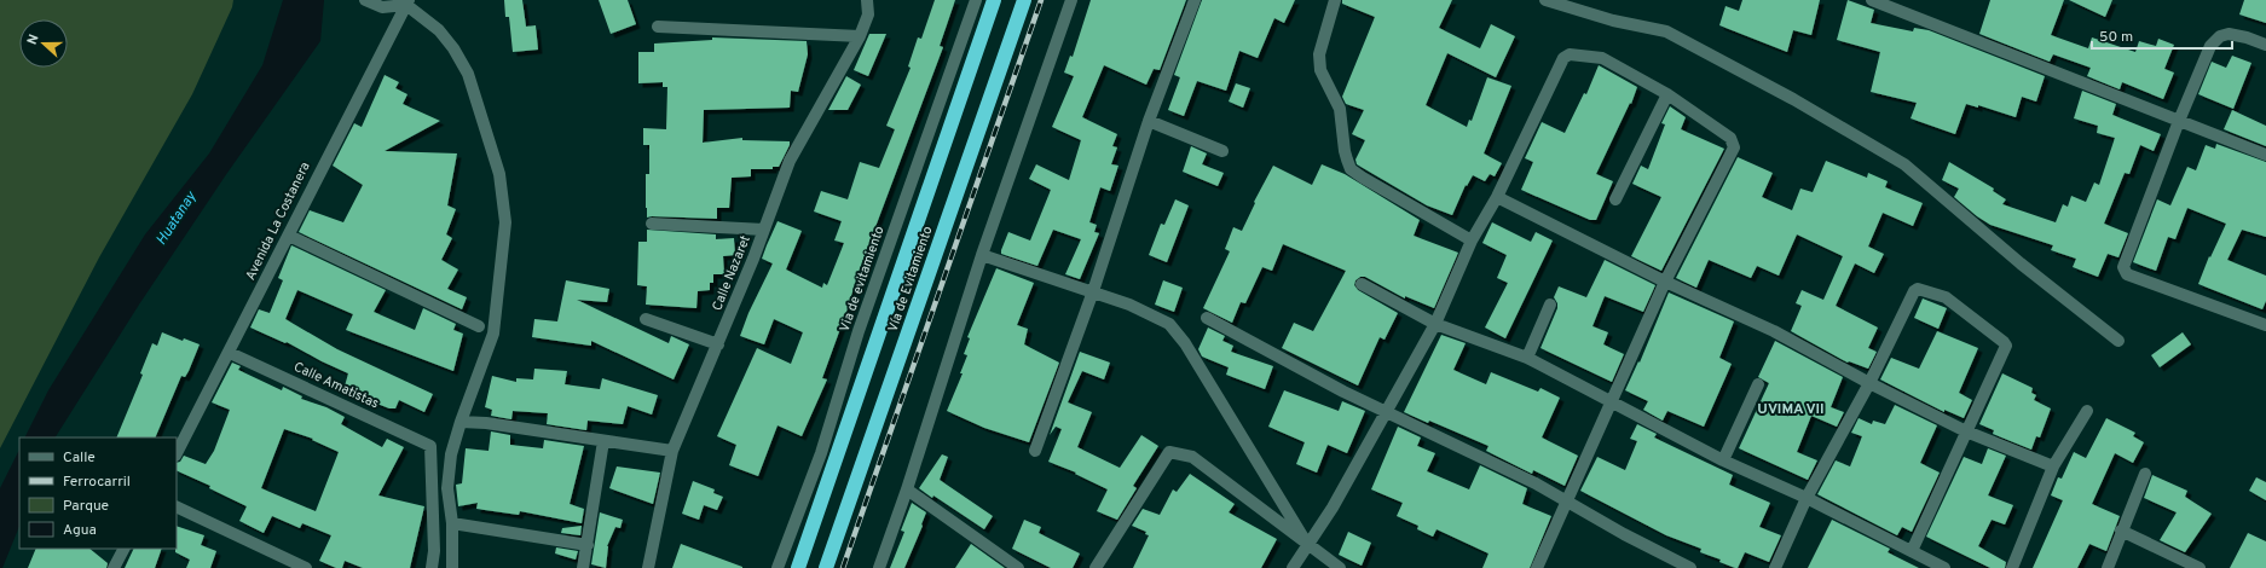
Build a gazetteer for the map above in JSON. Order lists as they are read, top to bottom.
{
  "streets": {
    "highway": ["Vía de Evitamiento"],
    "street": [
      "Avenida La Costanera",
      "Calle Nazaret",
      "Via de evitamiento",
      "Calle Amatistas"
    ]
  },
  "crossings": [
    ["Avenida La Costanera", "Calle Amatistas"]
  ],
  "districts": ["UVIMA VII"],
  "water": ["Huatanay"],
  "legend": [
    "Calle",
    "Ferrocarril",
    "Parque",
    "Agua"
  ],
  "scale_bar": "50 m",
  "north": "left"
}
